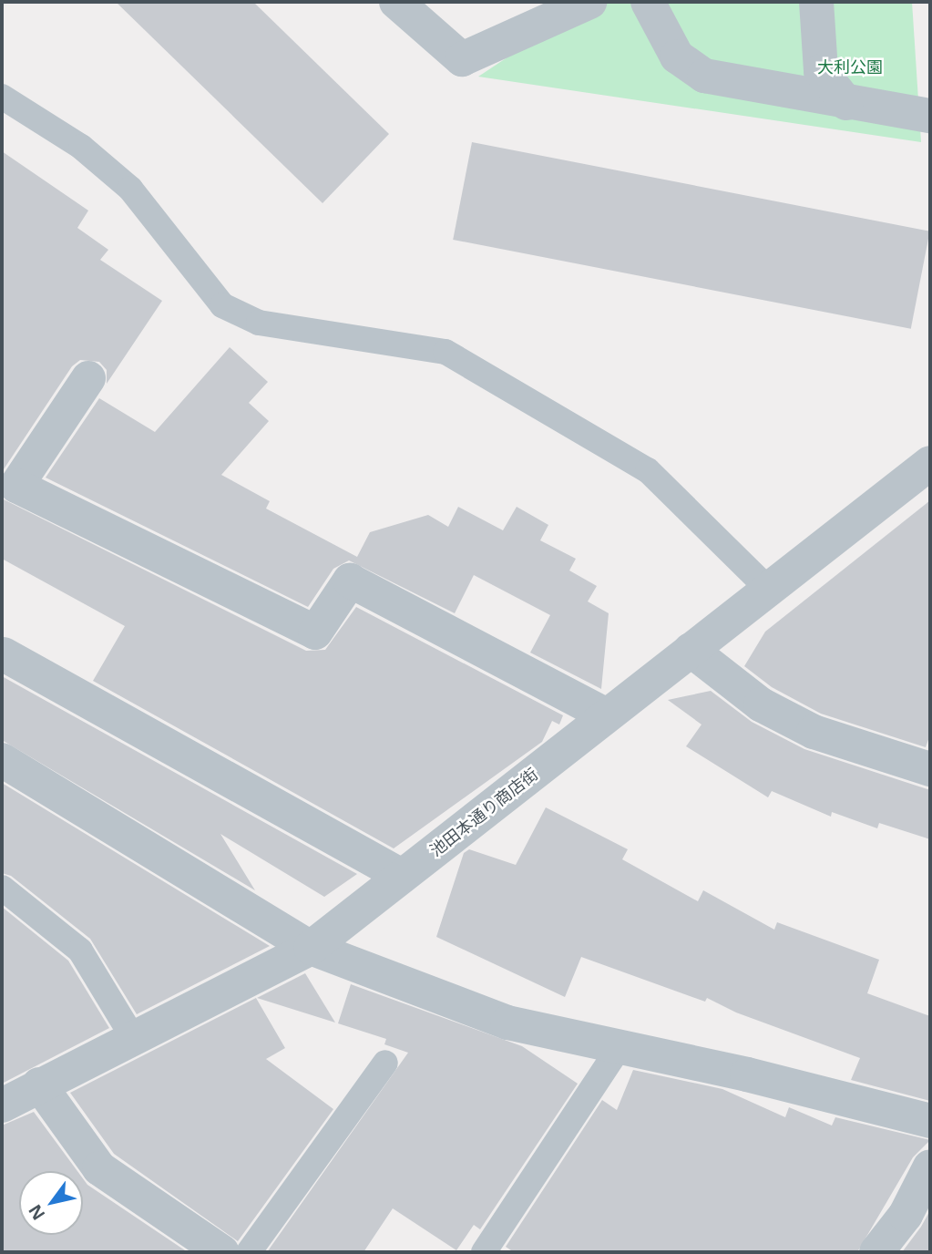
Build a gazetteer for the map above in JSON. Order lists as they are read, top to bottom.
{
  "streets": {
    "street": ["池田本通り商店街"]
  },
  "parks": ["大利公園"],
  "north": "bottom left"
}
